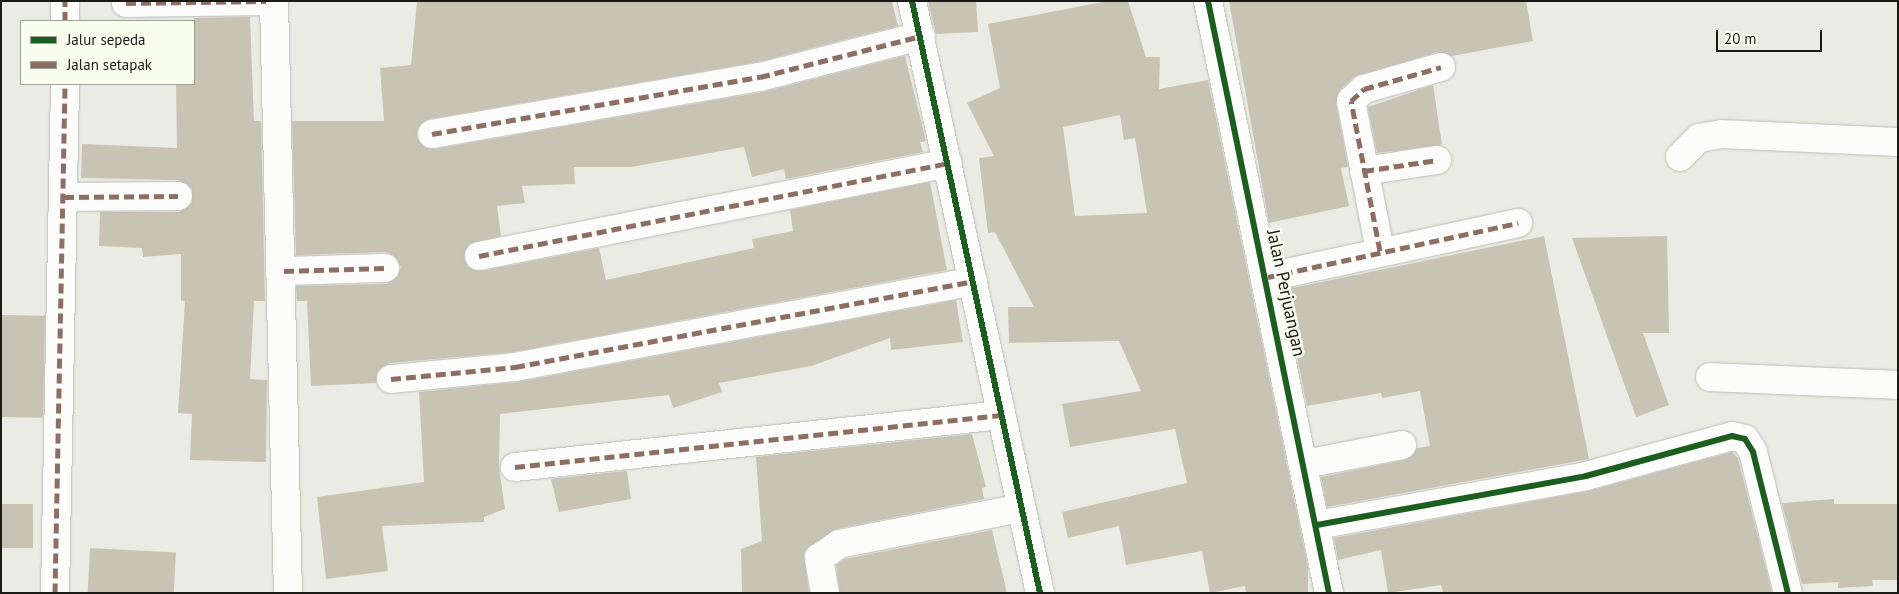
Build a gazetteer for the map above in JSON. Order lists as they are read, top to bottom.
{
  "streets": {
    "street": ["Jalan Perjuangan"]
  },
  "legend": ["Jalur sepeda", "Jalan setapak"],
  "scale_bar": "20 m"
}
